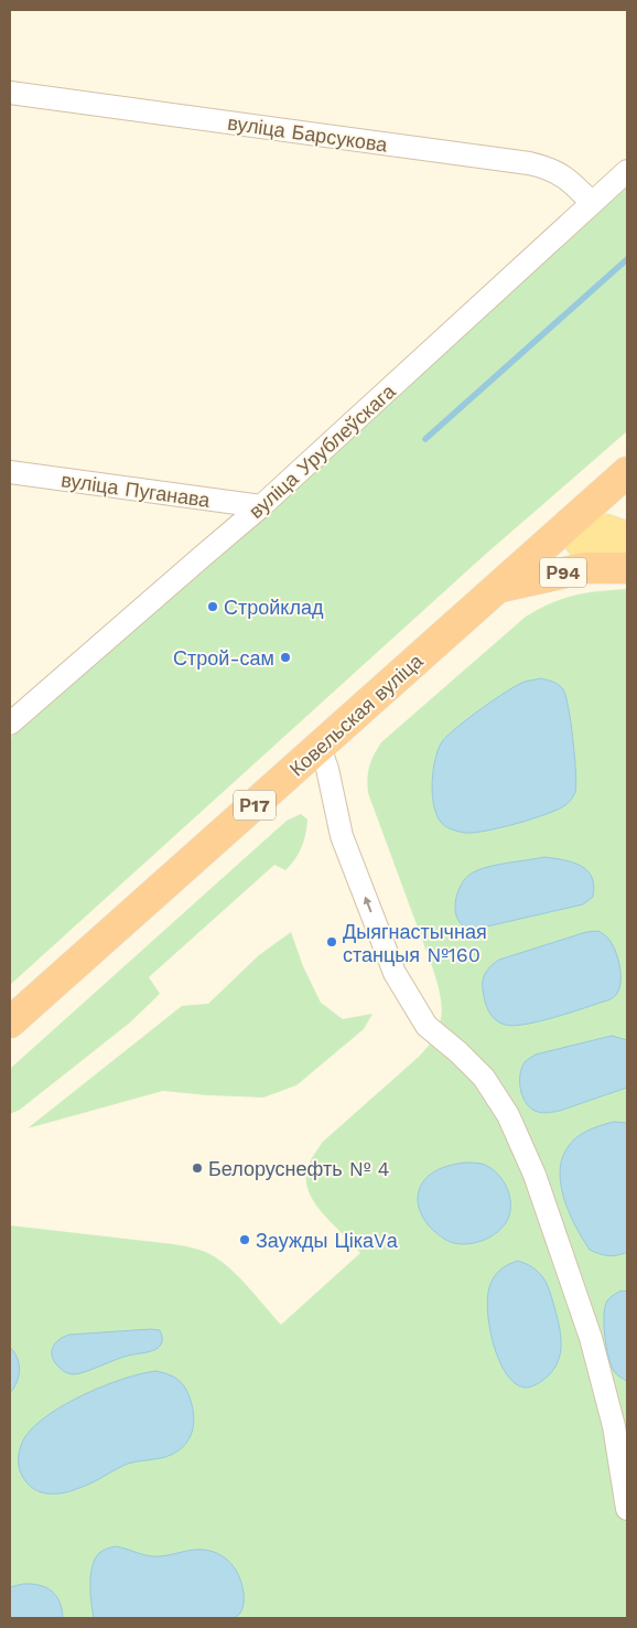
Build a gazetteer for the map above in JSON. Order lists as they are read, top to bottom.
{
  "streets": {
    "highway": ["Р94", "Ковельская вуліца", "Р17"],
    "street": ["вуліца Барсукова", "вуліца Урублеўскага", "вуліца Пуганава"]
  },
  "crossings": [
    ["вуліца Барсукова", "вуліца Урублеўскага"],
    ["вуліца Урублеўскага", "вуліца Пуганава"],
    ["Р94", "Ковельская вуліца"]
  ],
  "places": [
    "Стройклад",
    "Строй-сам",
    "Дыягнастычная станцыя №160",
    "Белоруснефть № 4",
    "Заужды ЦікаVа"
  ]
}
